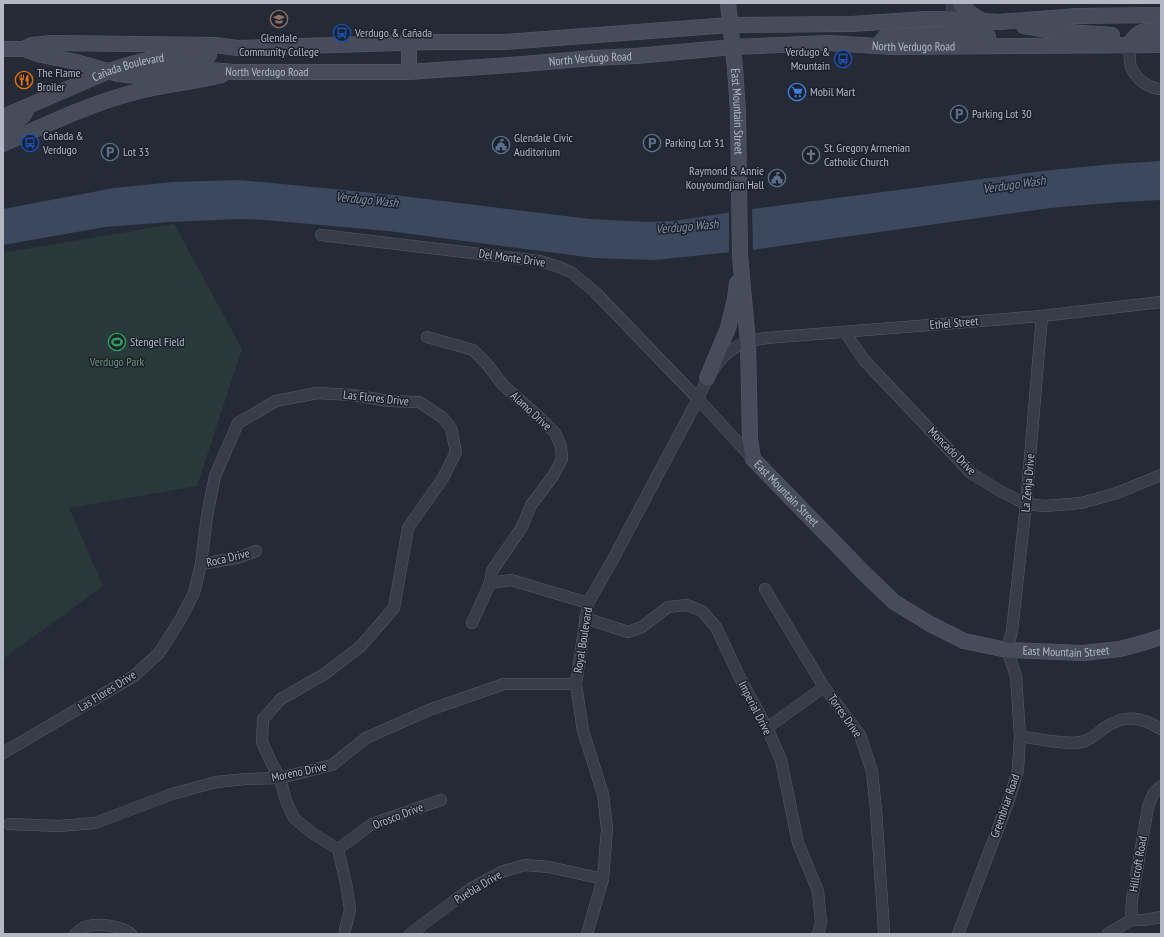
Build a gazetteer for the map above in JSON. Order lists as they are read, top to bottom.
{
  "streets": {
    "main road": ["North Verdugo Road", "Cañada Boulevard", "East Mountain Street"],
    "street": [
      "Del Monte Drive",
      "Ethel Street",
      "Las Flores Drive",
      "Alamo Drive",
      "Moncado Drive",
      "La Zenja Drive",
      "Roca Drive",
      "Royal Boulevard",
      "Imperial Drive",
      "Torres Drive",
      "Moreno Drive",
      "Greenbriar Road",
      "Orosco Drive",
      "Hillcroft Road",
      "Puebla Drive"
    ]
  },
  "crossings": [
    ["North Verdugo Road", "Cañada Boulevard"],
    ["North Verdugo Road", "East Mountain Street"],
    ["East Mountain Street", "Del Monte Drive"],
    ["East Mountain Street", "Ethel Street"],
    ["East Mountain Street", "La Zenja Drive"],
    ["East Mountain Street", "Royal Boulevard"],
    ["East Mountain Street", "Greenbriar Road"],
    ["Del Monte Drive", "Royal Boulevard"],
    ["Ethel Street", "Moncado Drive"],
    ["Ethel Street", "La Zenja Drive"],
    ["Ethel Street", "Royal Boulevard"],
    ["Las Flores Drive", "Roca Drive"],
    ["Las Flores Drive", "Moreno Drive"],
    ["Las Flores Drive", "Orosco Drive"],
    ["Moncado Drive", "La Zenja Drive"],
    ["La Zenja Drive", "Greenbriar Road"],
    ["Royal Boulevard", "Imperial Drive"],
    ["Royal Boulevard", "Moreno Drive"],
    ["Royal Boulevard", "Puebla Drive"]
  ],
  "water": ["Verdugo Wash"],
  "parks": ["Verdugo Park"],
  "places": {
    "school or university": ["Glendale Community College"],
    "bus stop": ["Verdugo & Cañada", "Verdugo & Mountain", "Cañada & Verdugo"],
    "restaurant": ["The Flame Broiler"],
    "supermarket": ["Mobil Mart"],
    "parking": ["Parking Lot 30", "Parking Lot 31", "Lot 33"],
    "public building": ["Glendale Civic Auditorium", "Raymond & Annie Kouyoumdjian Hall"],
    "church": ["St. Gregory Armenian Catholic Church"],
    "sports": ["Stengel Field"]
  }
}
